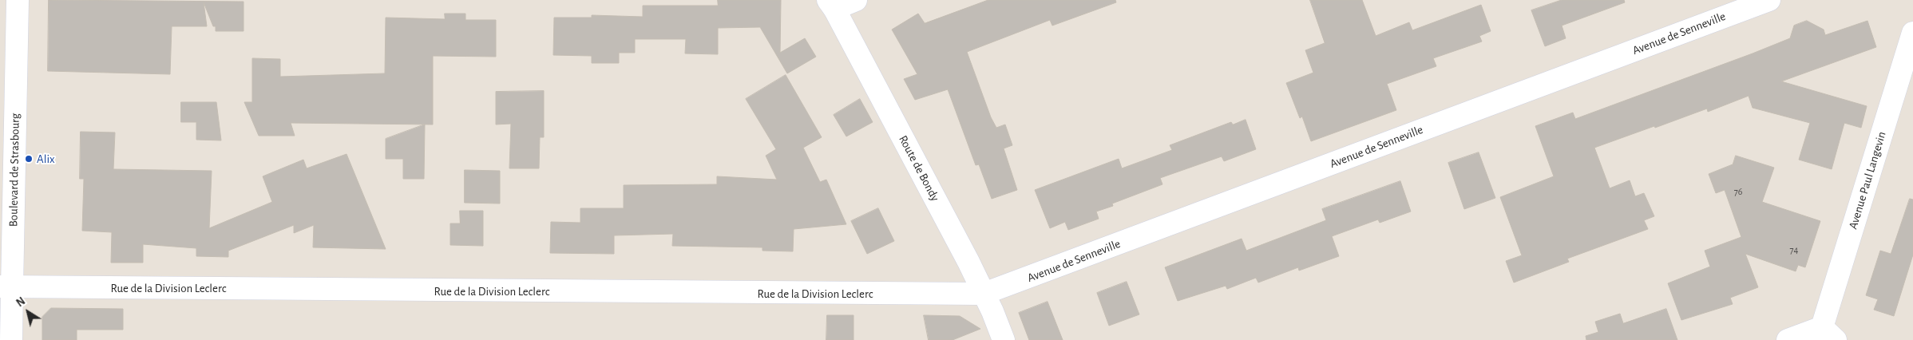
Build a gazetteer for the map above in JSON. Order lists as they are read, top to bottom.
{
  "streets": {
    "street": [
      "Avenue de Senneville",
      "Route de Bondy",
      "Boulevard de Strasbourg",
      "Avenue Paul Langevin",
      "Rue de la Division Leclerc"
    ]
  },
  "crossings": [
    ["Avenue de Senneville", "Route de Bondy"],
    ["Avenue de Senneville", "Rue de la Division Leclerc"],
    ["Route de Bondy", "Rue de la Division Leclerc"],
    ["Boulevard de Strasbourg", "Rue de la Division Leclerc"]
  ],
  "places": ["Alix"],
  "house_numbers": ["76", "74"],
  "north": "top left"
}
